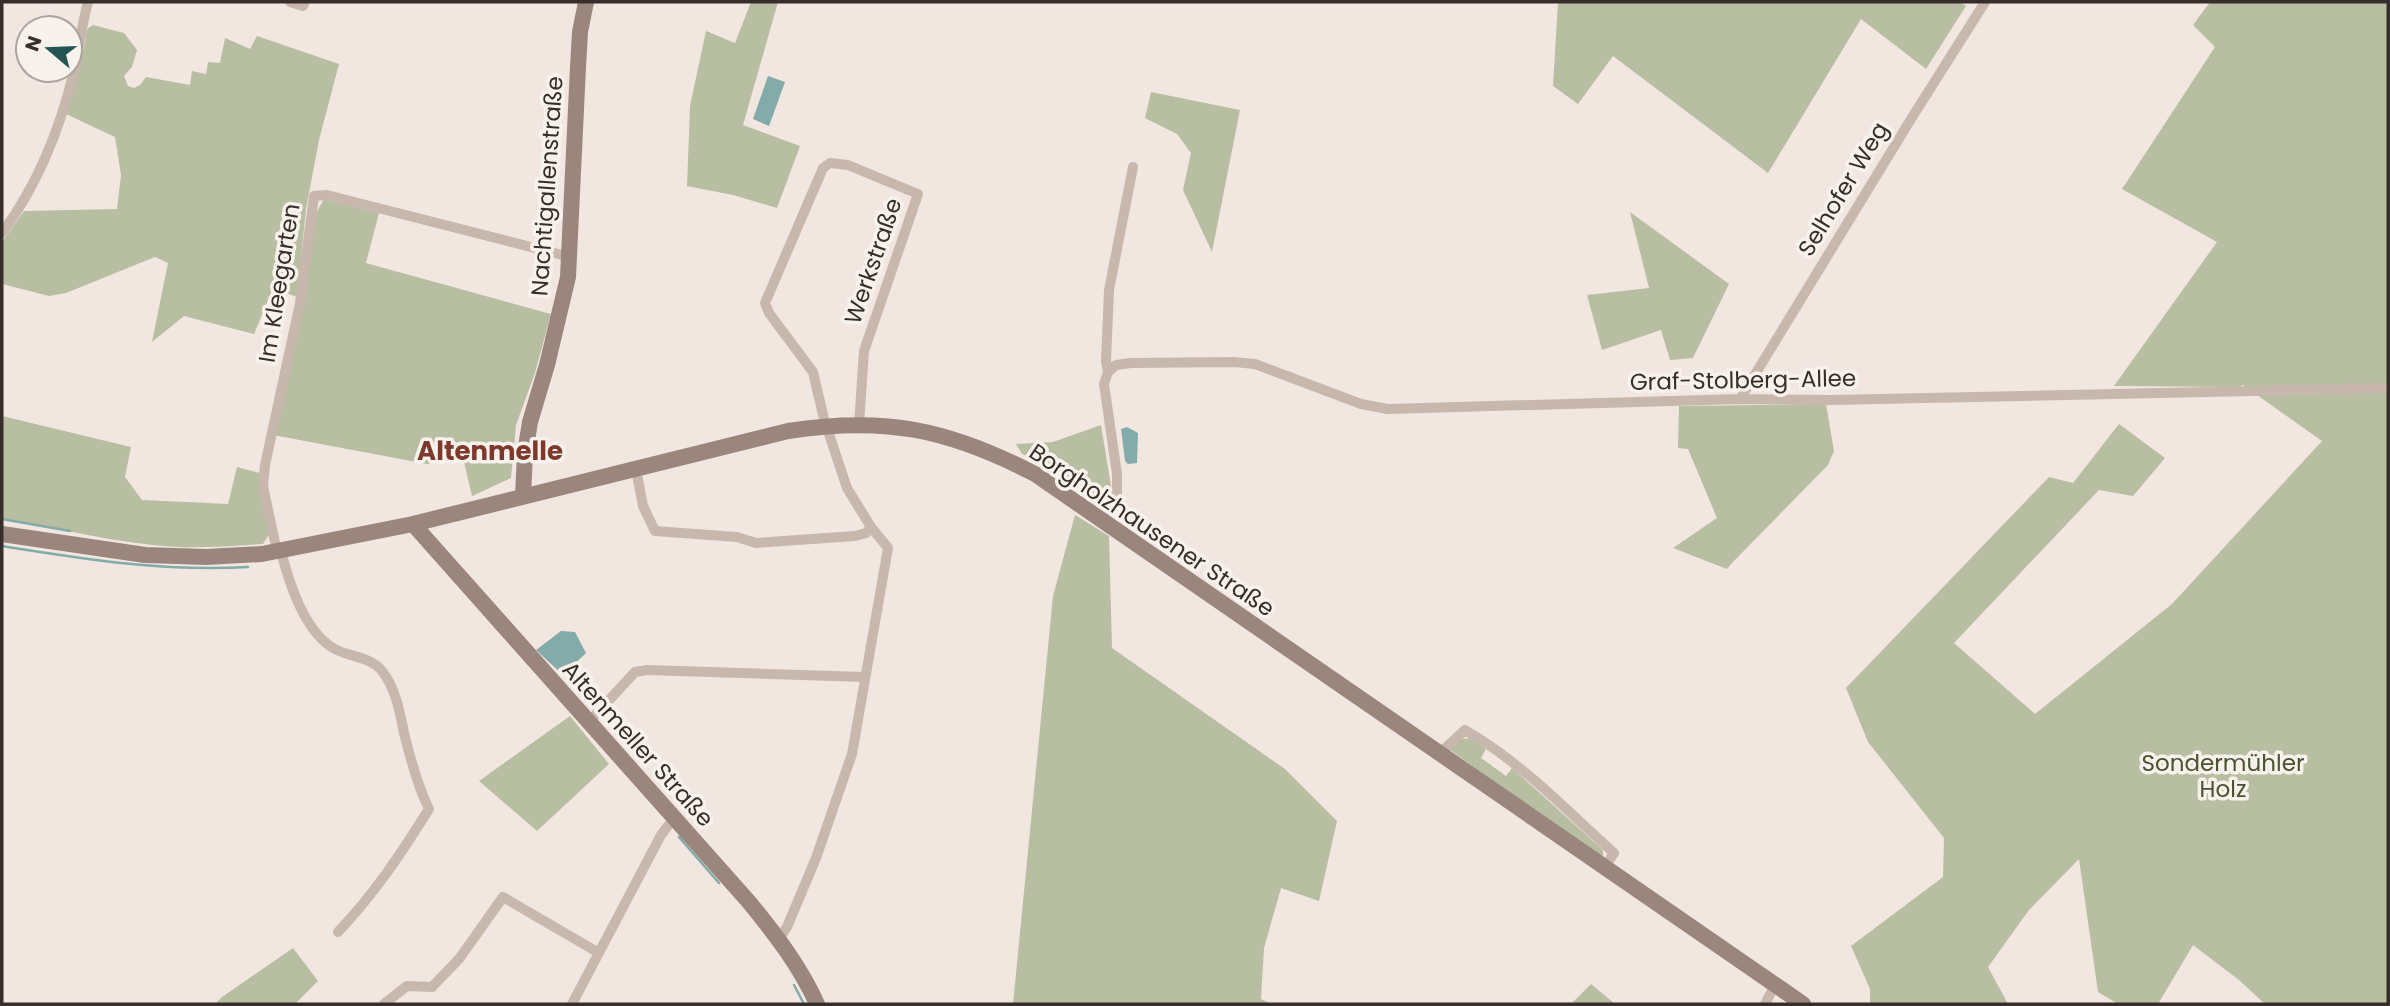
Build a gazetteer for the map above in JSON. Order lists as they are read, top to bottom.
{
  "streets": {
    "main road": ["Nachtigallenstraße", "Borgholzhausener Straße", "Altenmeller Straße"],
    "street": [
      "Selhofer Weg",
      "Werkstraße",
      "Im Kleegarten",
      "Graf-Stolberg-Allee"
    ]
  },
  "crossings": [
    ["Nachtigallenstraße", "Im Kleegarten"],
    ["Nachtigallenstraße", "Borgholzhausener Straße"],
    ["Selhofer Weg", "Graf-Stolberg-Allee"],
    ["Werkstraße", "Borgholzhausener Straße"],
    ["Im Kleegarten", "Borgholzhausener Straße"],
    ["Borgholzhausener Straße", "Altenmeller Straße"]
  ],
  "districts": ["Altenmelle"],
  "parks": ["Sondermühler Holz"],
  "north": "left"
}
